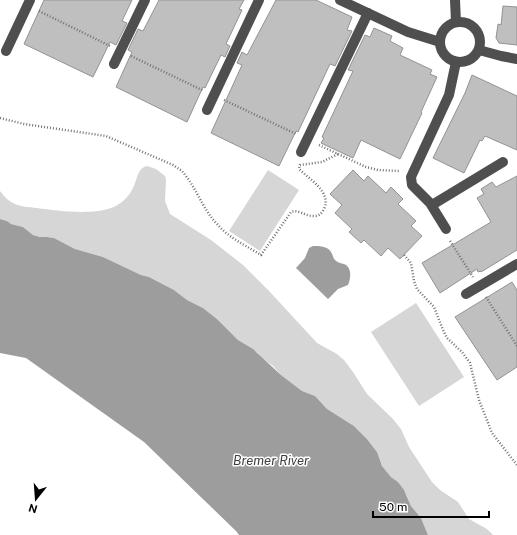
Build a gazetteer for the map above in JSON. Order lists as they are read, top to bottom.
{
  "water": ["Bremer River"],
  "scale_bar": "50 m",
  "north": "bottom"
}
